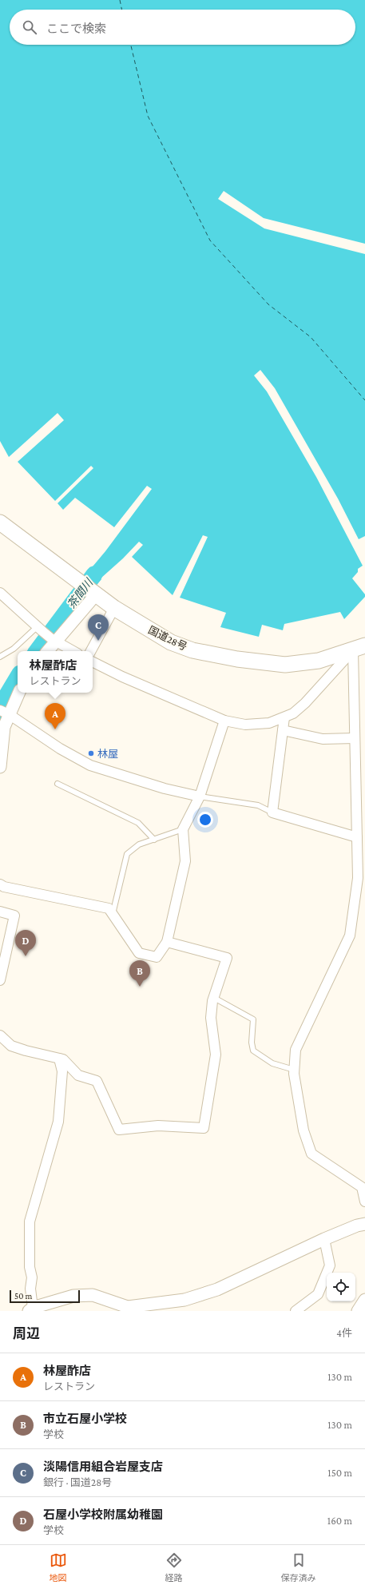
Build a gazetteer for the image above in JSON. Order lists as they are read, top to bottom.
{
  "streets": {
    "highway": ["国道28号"]
  },
  "water": ["茶間川"],
  "places": ["林屋"],
  "scale_bar": "50 m",
  "page": {
    "search": "ここで検索",
    "pins": [
      "C",
      "A",
      "D",
      "B"
    ],
    "popup": ["林屋酢店", "レストラン"],
    "scale": "50 m",
    "heading": ["周辺", "4件"],
    "list": [
      {
        "mark": "A",
        "name": "林屋酢店",
        "note": "レストラン",
        "value": "130 m"
      },
      {
        "mark": "B",
        "name": "市立石屋小学校",
        "note": "学校",
        "value": "130 m"
      },
      {
        "mark": "C",
        "name": "淡陽信用組合岩屋支店",
        "note": "銀行 · 国道28号",
        "value": "150 m"
      },
      {
        "mark": "D",
        "name": "石屋小学校附属幼稚園",
        "note": "学校",
        "value": "160 m"
      }
    ],
    "nav": ["地図", "経路", "保存済み"]
  }
}
